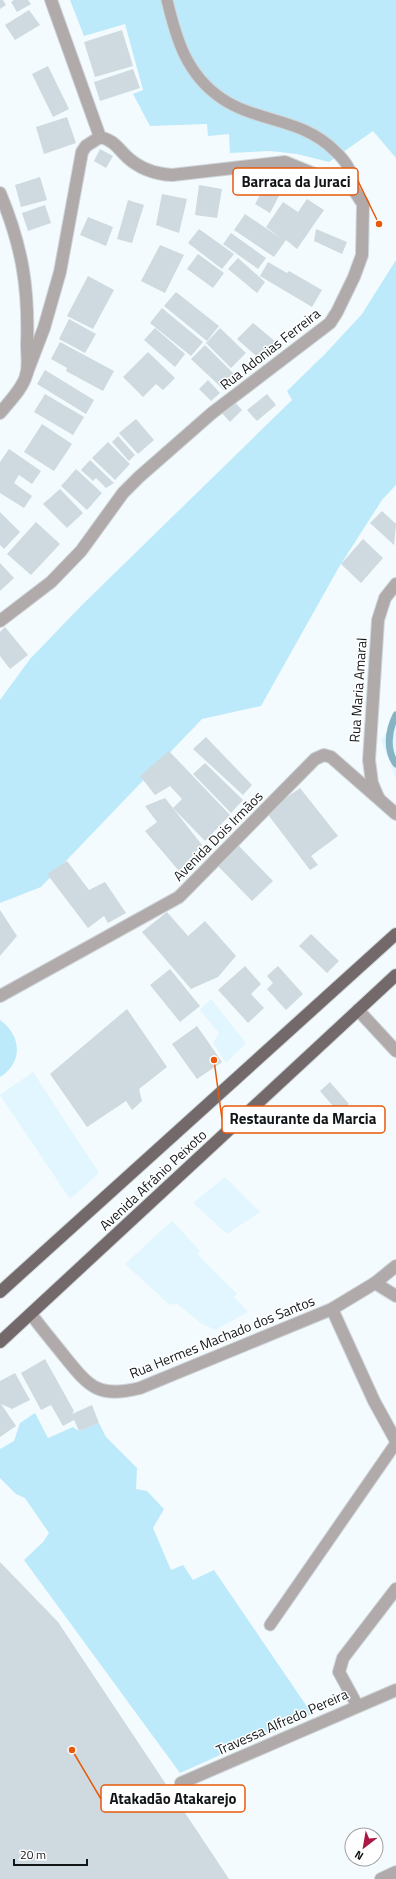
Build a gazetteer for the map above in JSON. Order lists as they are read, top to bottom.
{
  "streets": {
    "main road": ["Avenida Afrânio Peixoto"],
    "street": [
      "Rua Adonias Ferreira",
      "Rua Maria Amaral",
      "Avenida Dois Irmãos",
      "Rua Hermes Machado dos Santos",
      "Travessa Alfredo Pereira"
    ]
  },
  "crossings": [
    ["Rua Maria Amaral", "Avenida Dois Irmãos"],
    ["Avenida Afrânio Peixoto", "Rua Hermes Machado dos Santos"]
  ],
  "places": ["Barraca da Juraci", "Restaurante da Marcia", "Atakadão Atakarejo"],
  "scale_bar": "20 m",
  "north": "bottom left"
}
